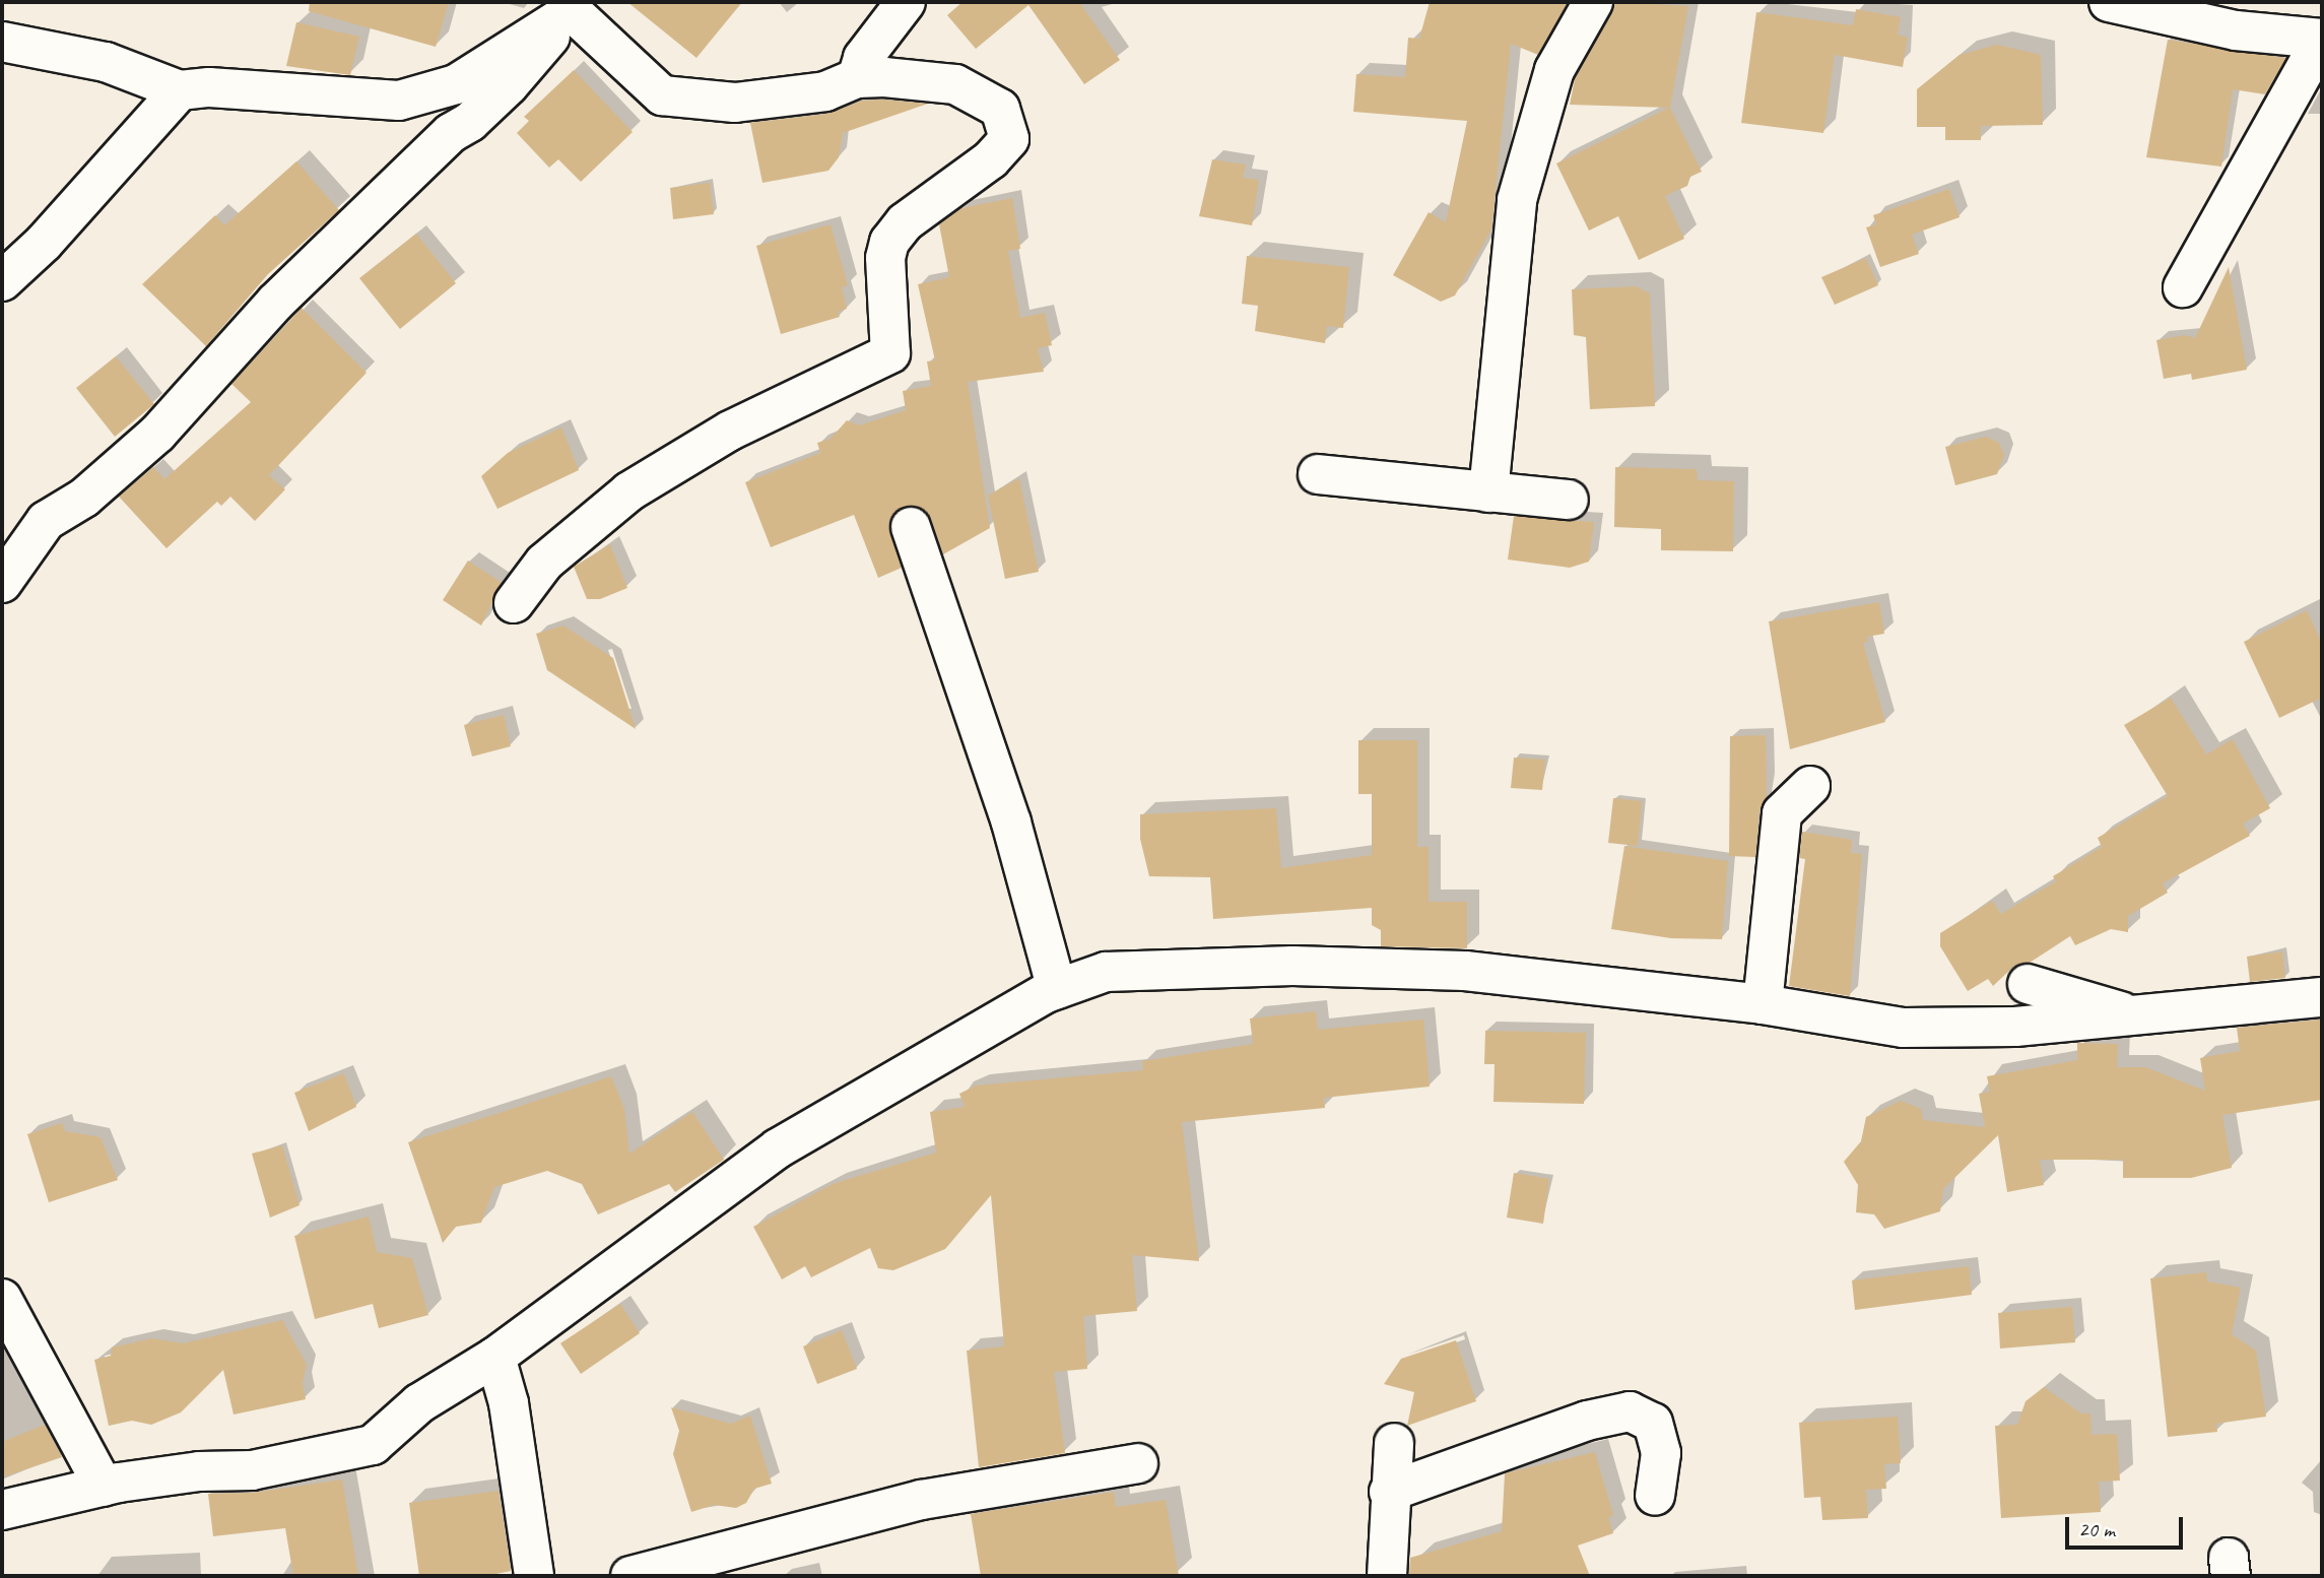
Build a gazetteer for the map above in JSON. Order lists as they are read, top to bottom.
{
  "scale_bar": "20 m"
}
